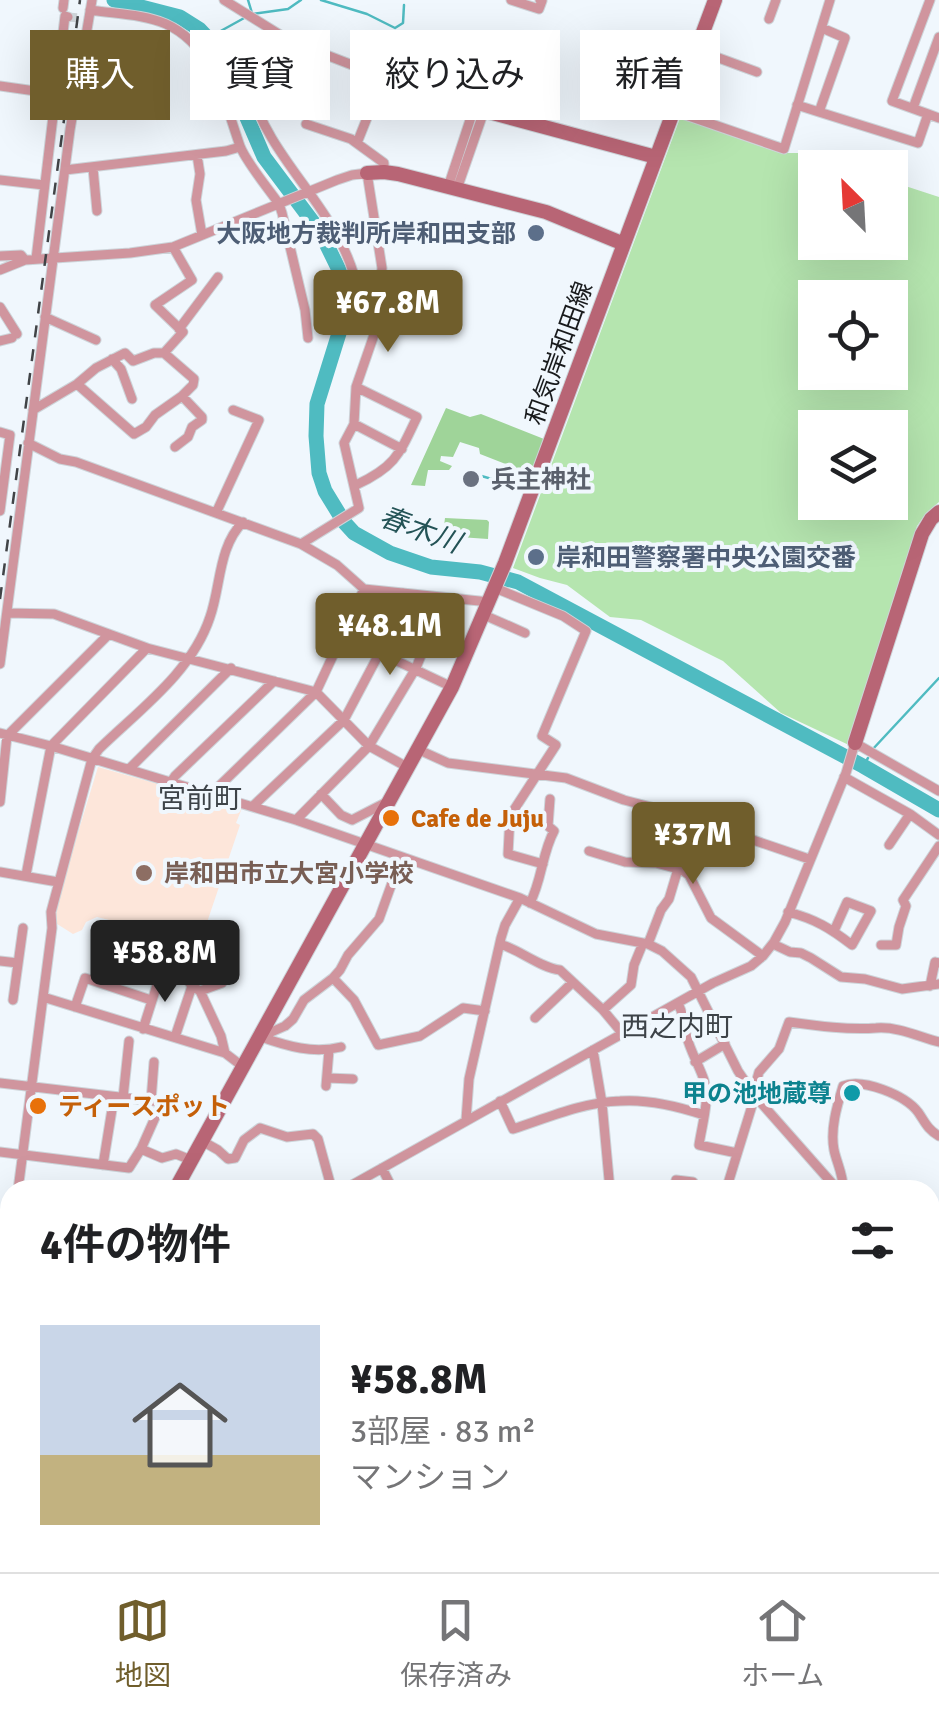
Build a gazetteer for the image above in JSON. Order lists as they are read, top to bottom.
{
  "streets": {
    "main road": ["和気岸和田線"]
  },
  "districts": ["宮前町", "西之内町"],
  "water": ["春木川"],
  "places": [
    "大阪地方裁判所岸和田支部",
    "兵主神社",
    "岸和田警察署中央公園交番",
    "Cafe de Juju",
    "岸和田市立大宮小学校",
    "甲の池地蔵尊",
    "ティースポット"
  ],
  "north": "top left",
  "page": {
    "chip": [
      "購入",
      "賃貸",
      "絞り込み",
      "新着"
    ],
    "price": [
      "¥67.8M",
      "¥48.1M",
      "¥37M",
      "¥58.8M"
    ],
    "heading": "4件の物件",
    "list": [
      {
        "name": "¥58.8M",
        "note": "3部屋 · 83 m² · マンション"
      }
    ],
    "tabs": ["地図", "保存済み", "ホーム"]
  }
}
